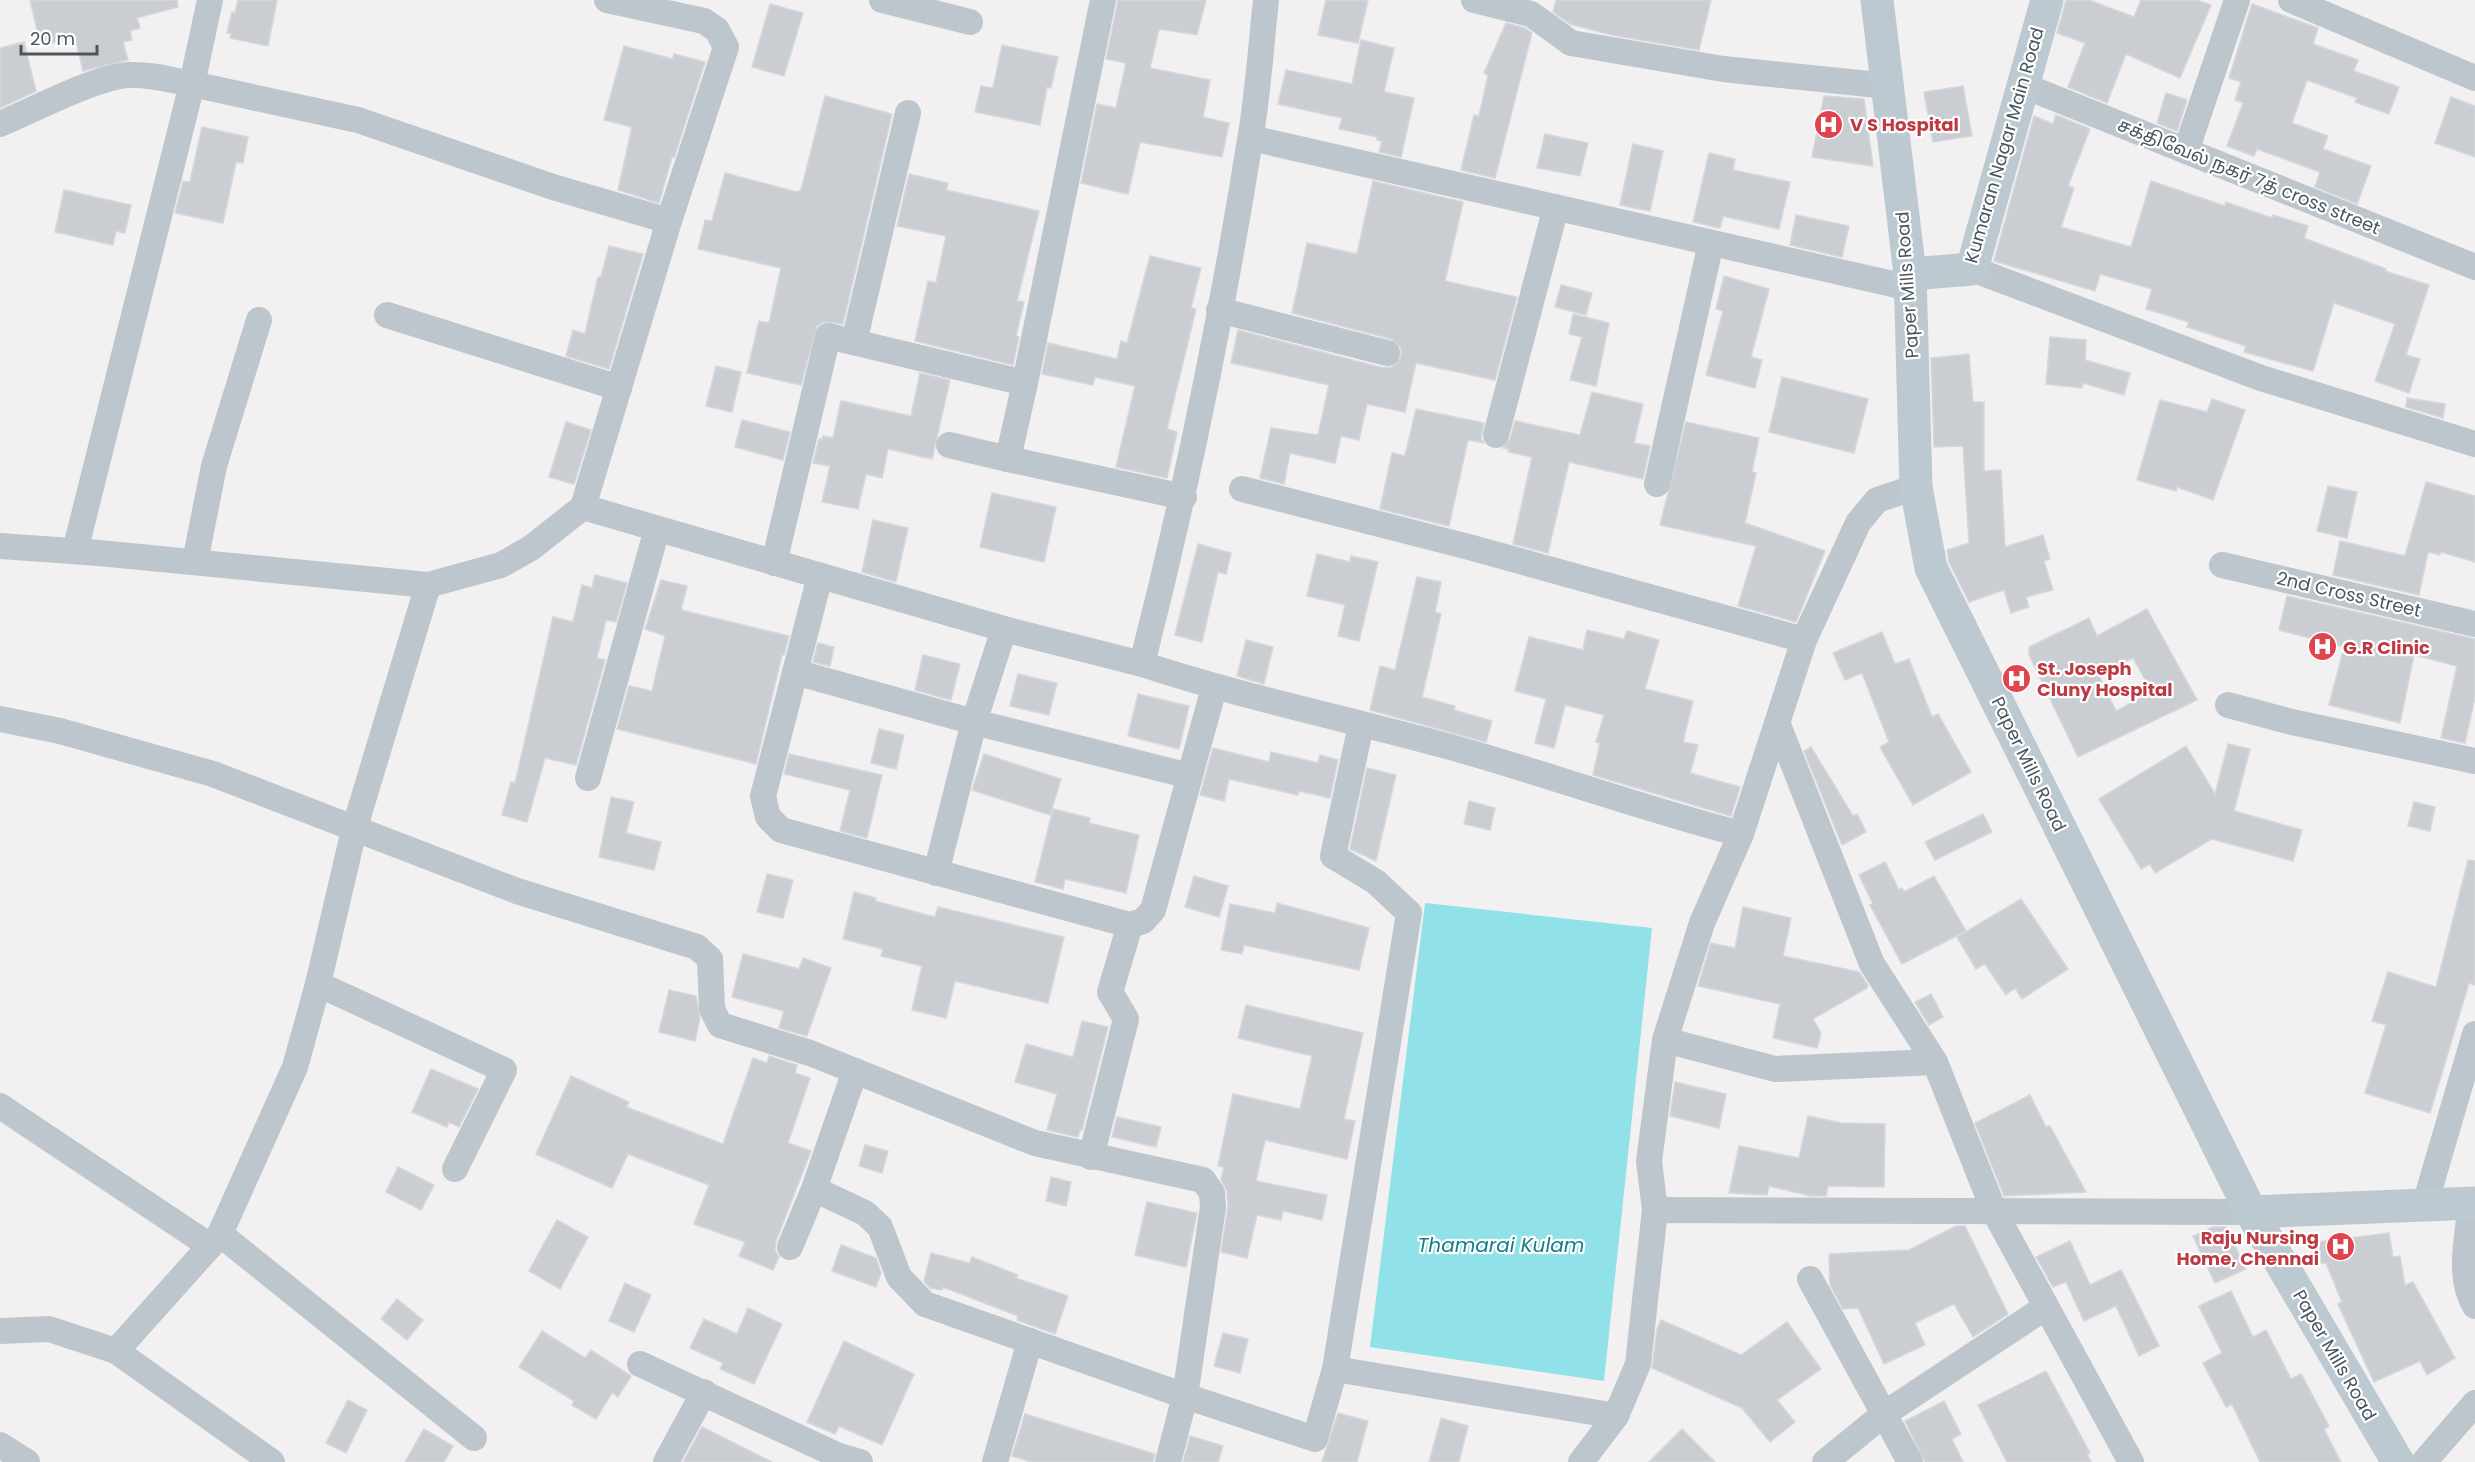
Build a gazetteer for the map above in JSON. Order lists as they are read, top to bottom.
{
  "streets": {
    "main road": ["Kumaran Nagar Main Road", "Paper Mills Road"],
    "street": ["சக்திவேல் நகர் 7த் cross street", "2nd Cross Street"]
  },
  "crossings": [
    ["Kumaran Nagar Main Road", "சக்திவேல் நகர் 7த் cross street"],
    ["Kumaran Nagar Main Road", "Paper Mills Road"]
  ],
  "water": ["Thamarai Kulam"],
  "places": {
    "hospital": [
      "V S Hospital",
      "G.R Clinic",
      "St. Joseph Cluny Hospital",
      "Raju Nursing Home, Chennai"
    ]
  },
  "scale_bar": "20 m"
}
